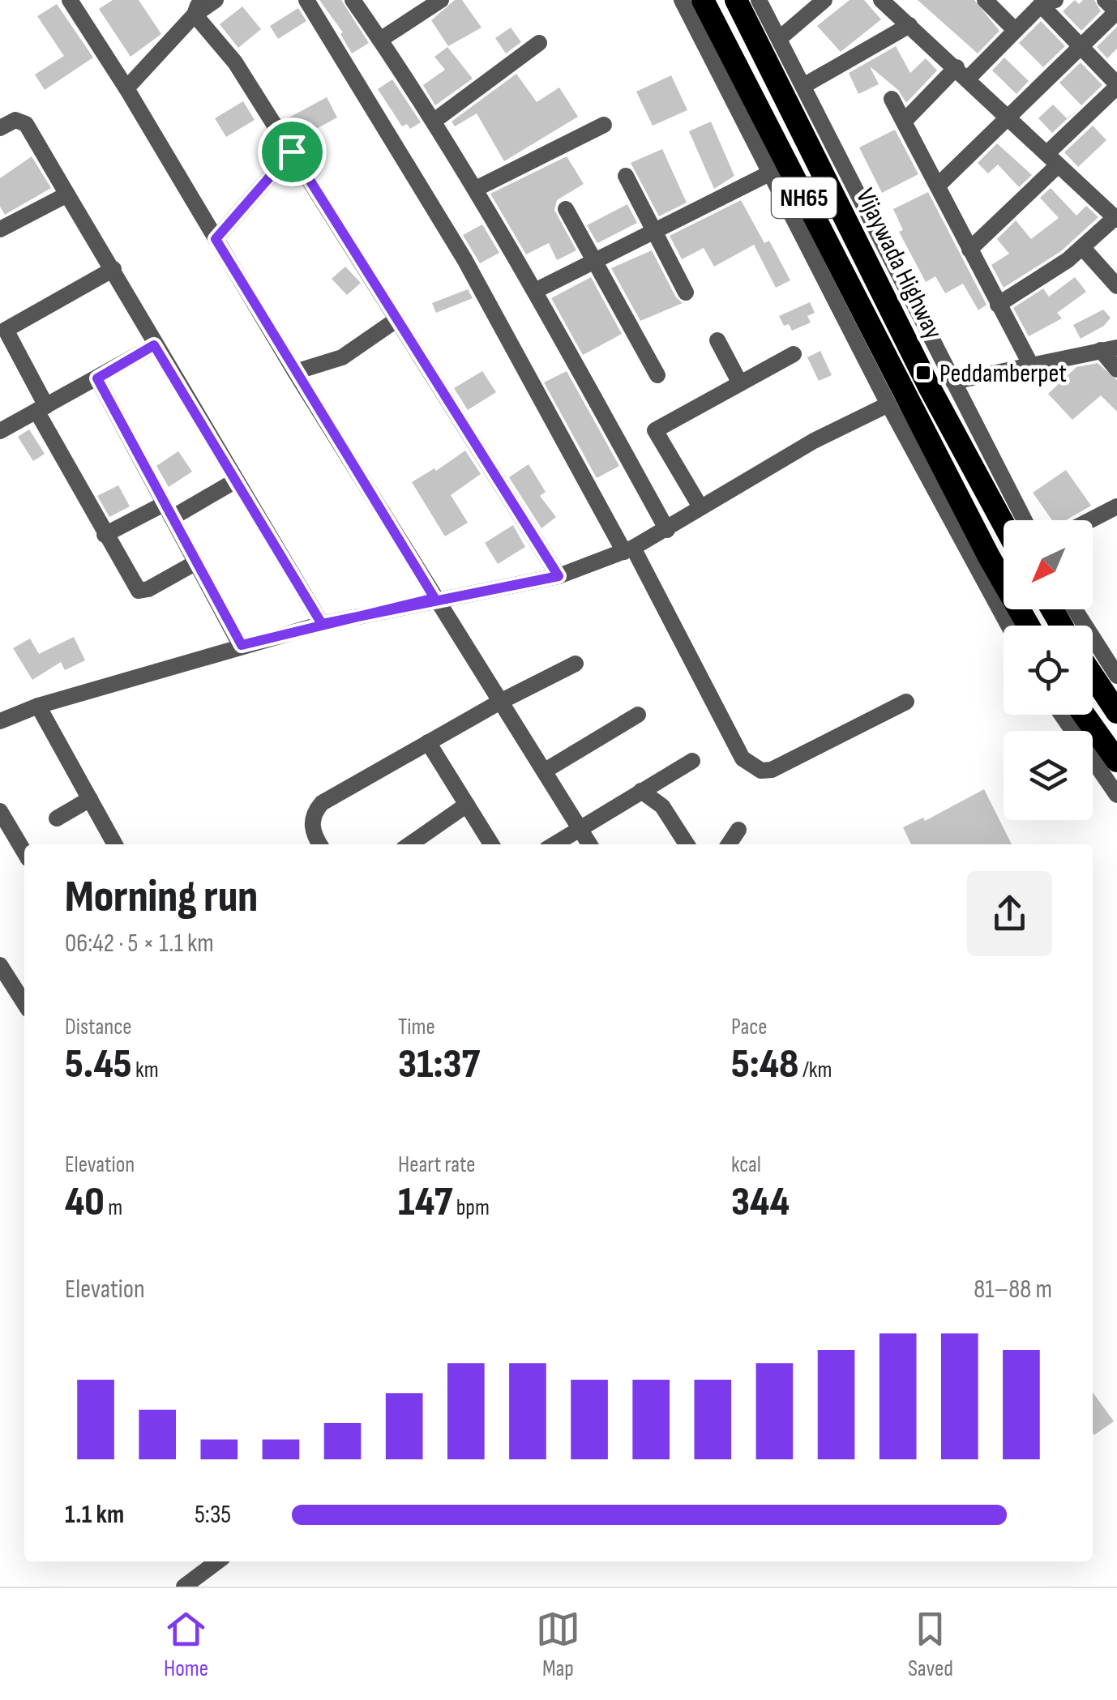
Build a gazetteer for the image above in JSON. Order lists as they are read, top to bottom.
{
  "streets": {
    "highway": ["NH65", "Vijaywada Highway"]
  },
  "places": {
    "transit": ["Peddamberpet"]
  },
  "north": "bottom left",
  "page": {
    "heading": ["Morning run", "06:42 · 5 × 1.1 km"],
    "stats": [
      ["Distance", "5.45 km"],
      ["Time", "31:37"],
      ["Pace", "5:48 /km"],
      ["Elevation", "40 m"],
      ["Heart rate", "147 bpm"],
      ["kcal", "344"]
    ],
    "chart": ["Elevation", "81–88 m"],
    "list": [
      {
        "name": "1.1 km",
        "note": "5:35"
      }
    ],
    "tabs": ["Home", "Map", "Saved"]
  }
}
